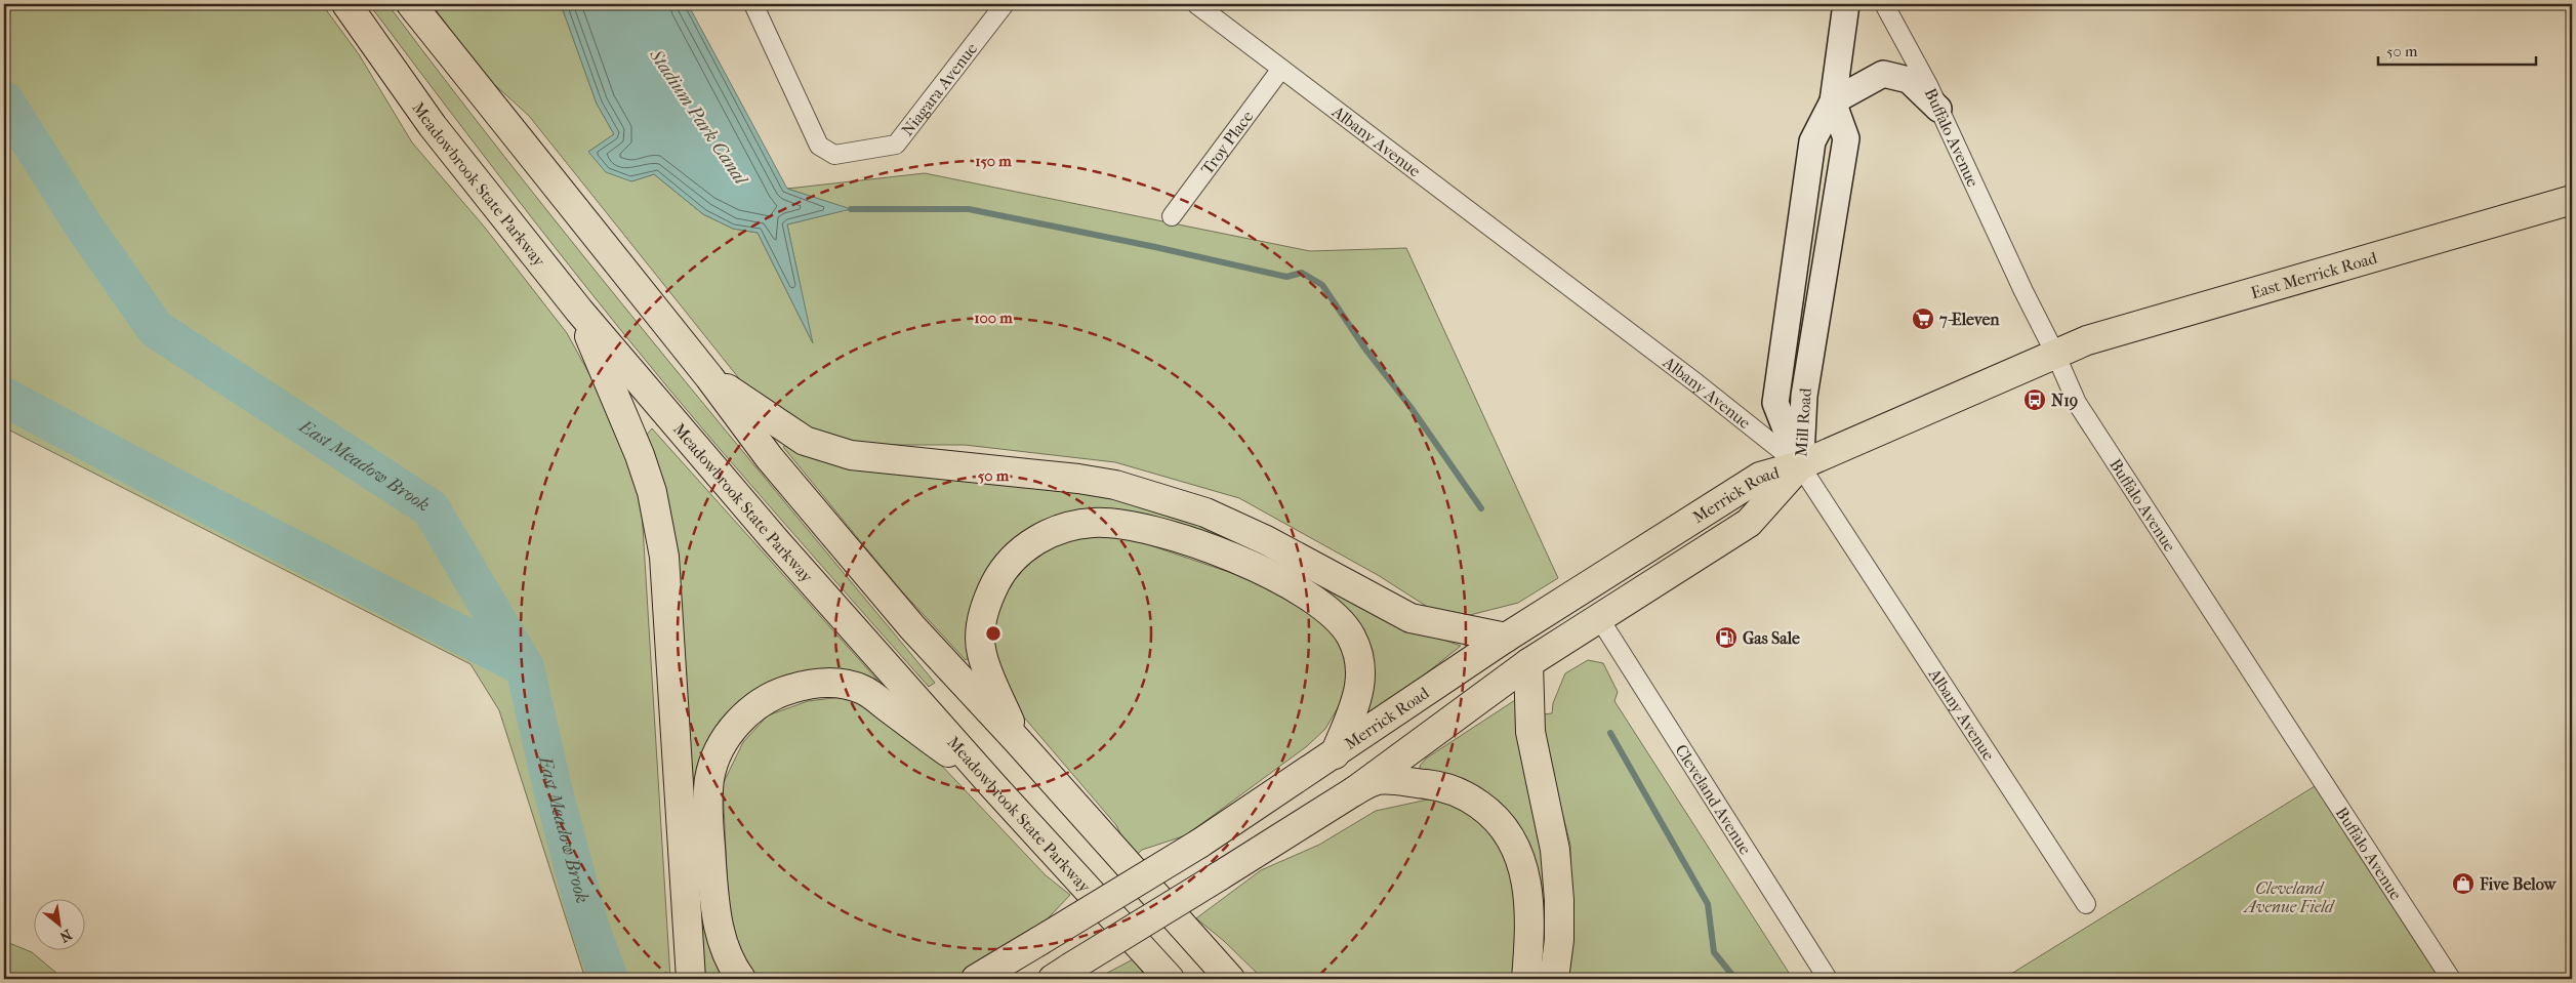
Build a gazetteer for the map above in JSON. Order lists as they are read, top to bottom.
{
  "streets": {
    "main road": [
      "Meadowbrook State Parkway",
      "East Merrick Road",
      "Mill Road",
      "Merrick Road"
    ],
    "street": [
      "Niagara Avenue",
      "Buffalo Avenue",
      "Albany Avenue",
      "Troy Place",
      "Cleveland Avenue"
    ]
  },
  "crossings": [
    ["Buffalo Avenue", "East Merrick Road"],
    ["Buffalo Avenue", "Merrick Road"],
    ["Albany Avenue", "Troy Place"],
    ["Albany Avenue", "Mill Road"],
    ["Albany Avenue", "Merrick Road"],
    ["East Merrick Road", "Merrick Road"],
    ["Mill Road", "Merrick Road"],
    ["Merrick Road", "Cleveland Avenue"]
  ],
  "water": ["Stadium Park Canal", "East Meadow Brook"],
  "parks": ["Cleveland Avenue Field"],
  "places": {
    "supermarket": ["7-Eleven"],
    "bus stop": ["N19"],
    "fuel station": ["Gas Sale"],
    "shop": ["Five Below"]
  },
  "scale_bar": "50 m",
  "north": "bottom right",
  "rings": ["150 m", "100 m", "50 m"]
}
